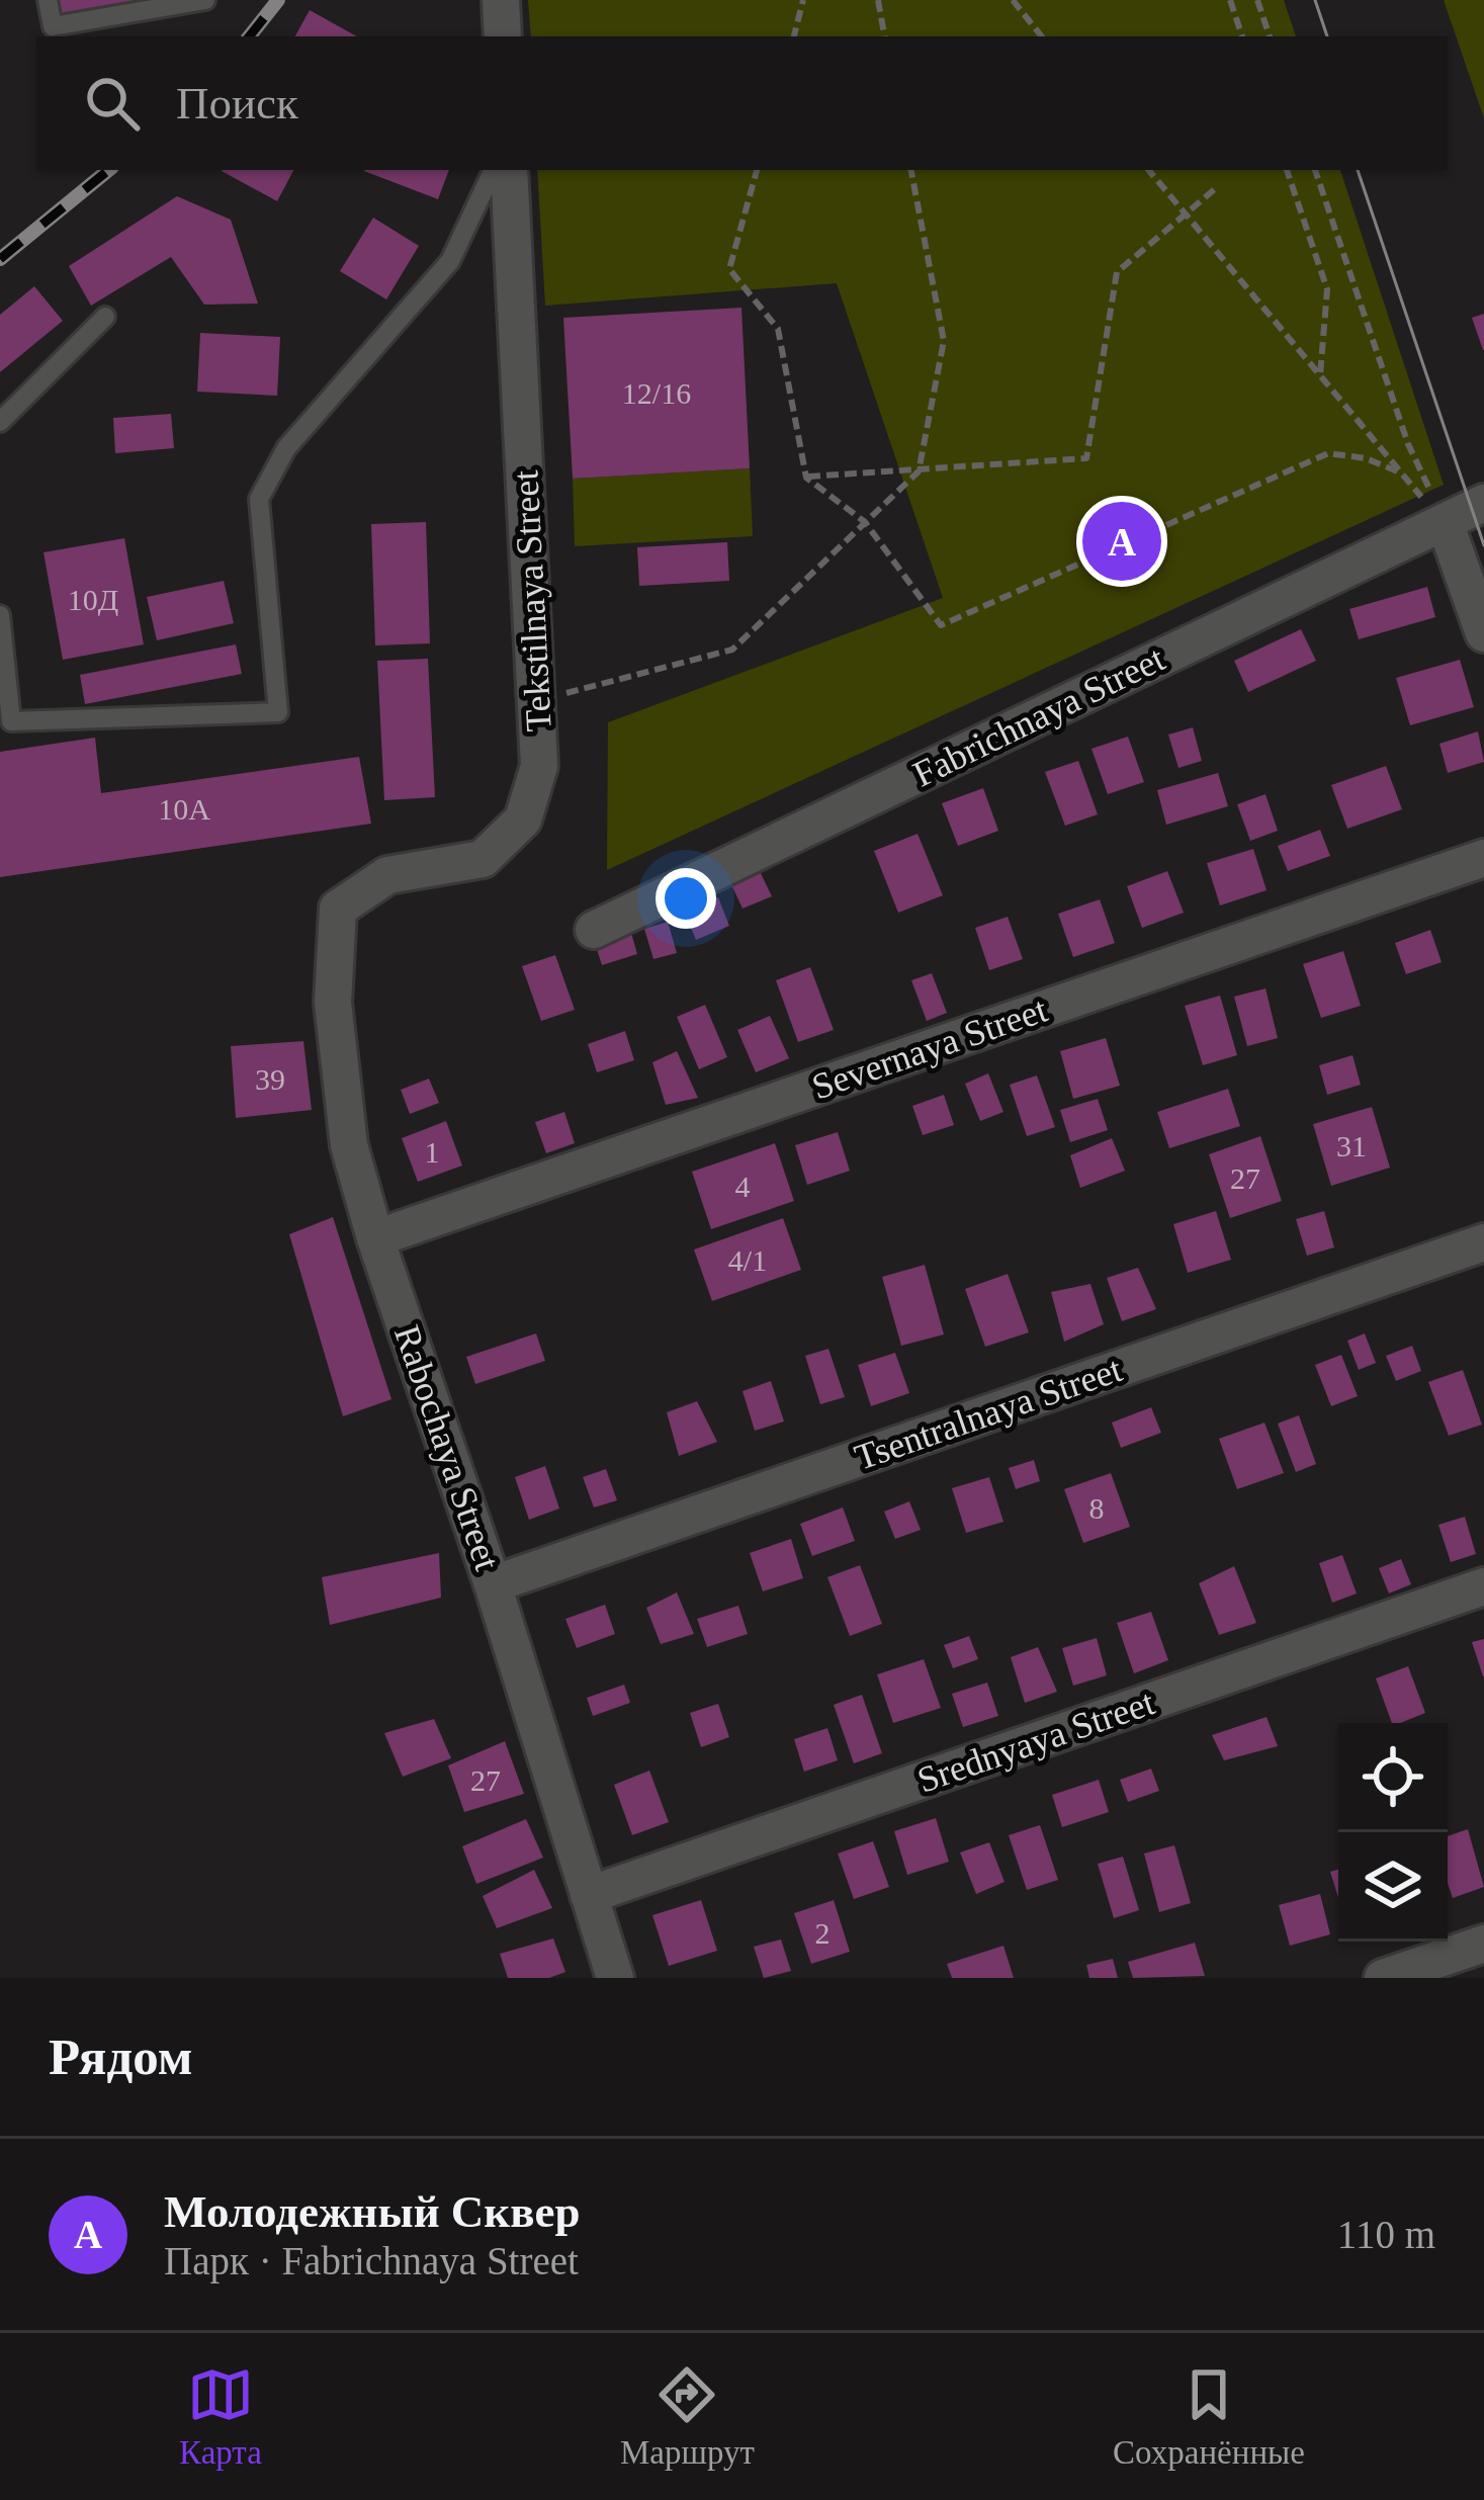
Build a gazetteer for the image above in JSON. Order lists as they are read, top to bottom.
{
  "streets": {
    "street": [
      "Tekstilnaya Street",
      "Fabrichnaya Street",
      "Severnaya Street",
      "Tsentralnaya Street",
      "Rabochaya Street",
      "Srednyaya Street"
    ]
  },
  "crossings": [
    ["Tekstilnaya Street", "Rabochaya Street"],
    ["Severnaya Street", "Rabochaya Street"],
    ["Tsentralnaya Street", "Rabochaya Street"],
    ["Rabochaya Street", "Srednyaya Street"]
  ],
  "house_numbers": [
    "12/16",
    "10Д",
    "10А",
    "39",
    "31",
    "1",
    "27",
    "4",
    "4/1",
    "8",
    "27",
    "2"
  ],
  "page": {
    "search": "Поиск",
    "pins": "A",
    "heading": "Рядом",
    "list": [
      {
        "mark": "A",
        "name": "Молодежный Сквер",
        "note": "Парк · Fabrichnaya Street",
        "value": "110 m"
      }
    ],
    "nav": ["Карта", "Маршрут", "Сохранённые"]
  }
}
